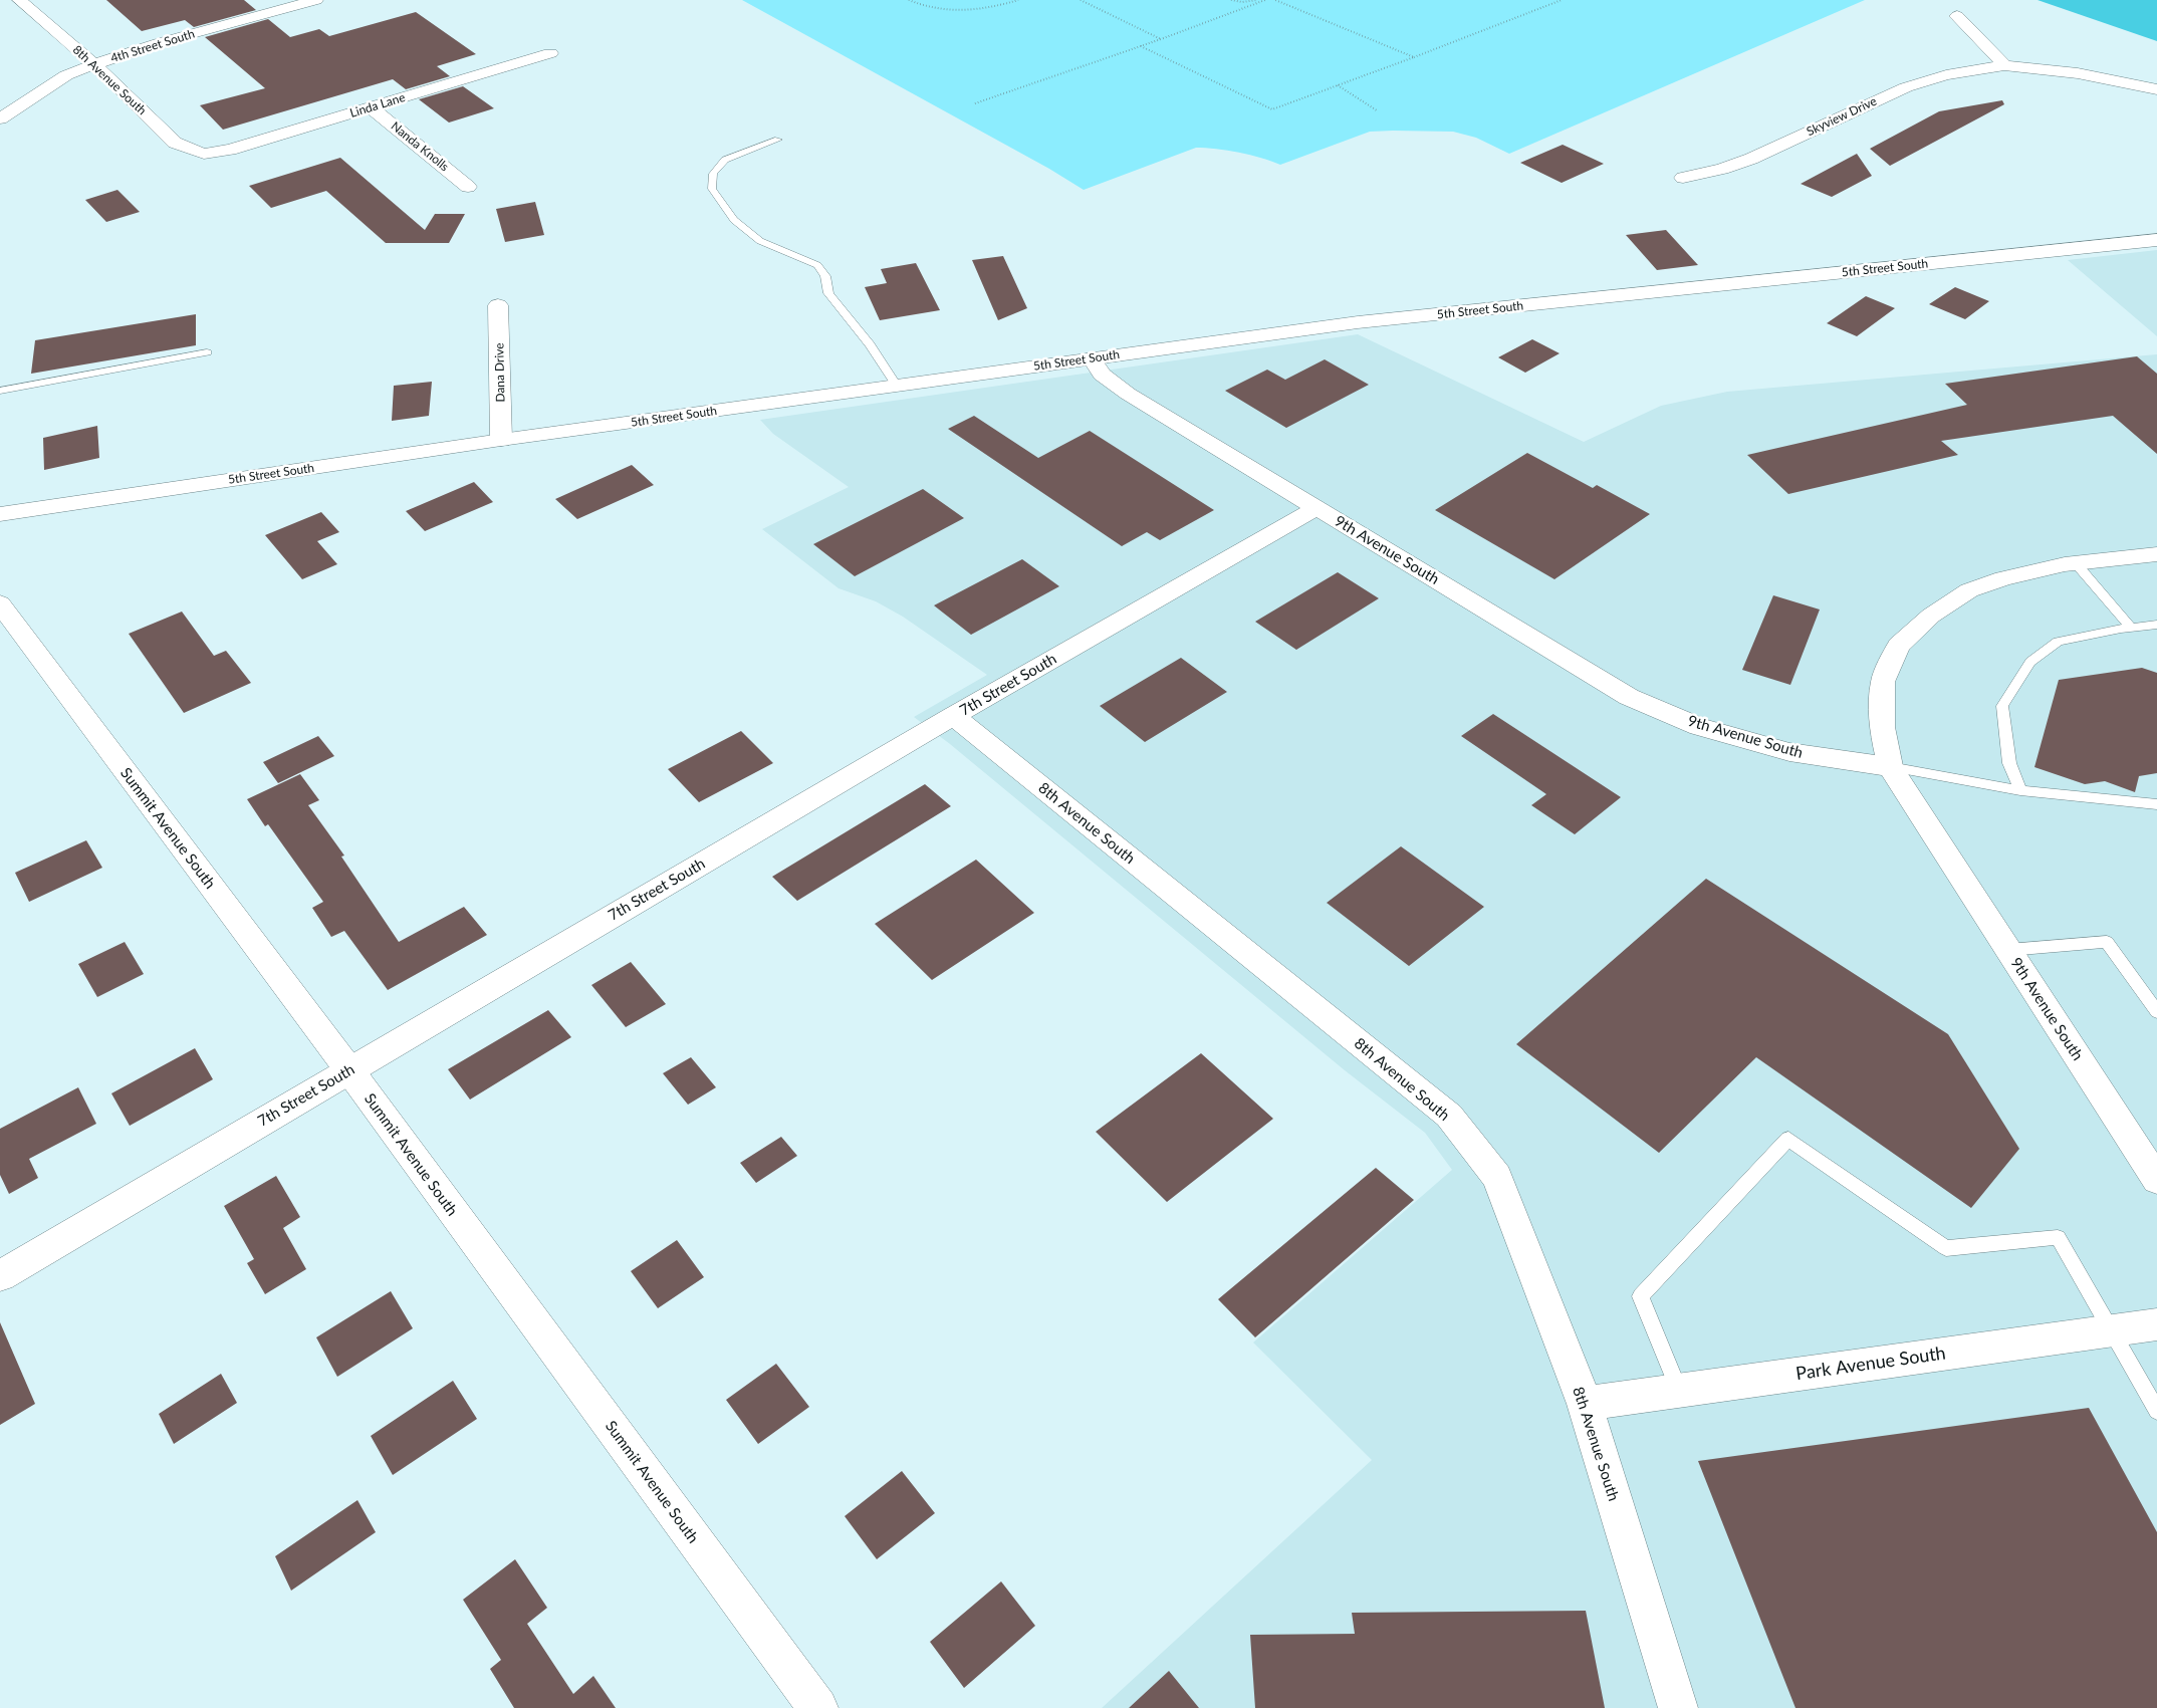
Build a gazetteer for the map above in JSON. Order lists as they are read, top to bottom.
{
  "streets": {
    "street": [
      "4th Street South",
      "8th Avenue South",
      "Linda Lane",
      "Skyview Drive",
      "Nanda Knolls",
      "5th Street South",
      "Dana Drive",
      "9th Avenue South",
      "7th Street South",
      "Summit Avenue South",
      "Park Avenue South"
    ]
  },
  "crossings": [
    ["4th Street South", "8th Avenue South"],
    ["8th Avenue South", "Linda Lane"],
    ["8th Avenue South", "7th Street South"],
    ["8th Avenue South", "Park Avenue South"],
    ["Linda Lane", "Nanda Knolls"],
    ["5th Street South", "Dana Drive"],
    ["5th Street South", "9th Avenue South"],
    ["9th Avenue South", "7th Street South"],
    ["7th Street South", "Summit Avenue South"]
  ]
}
